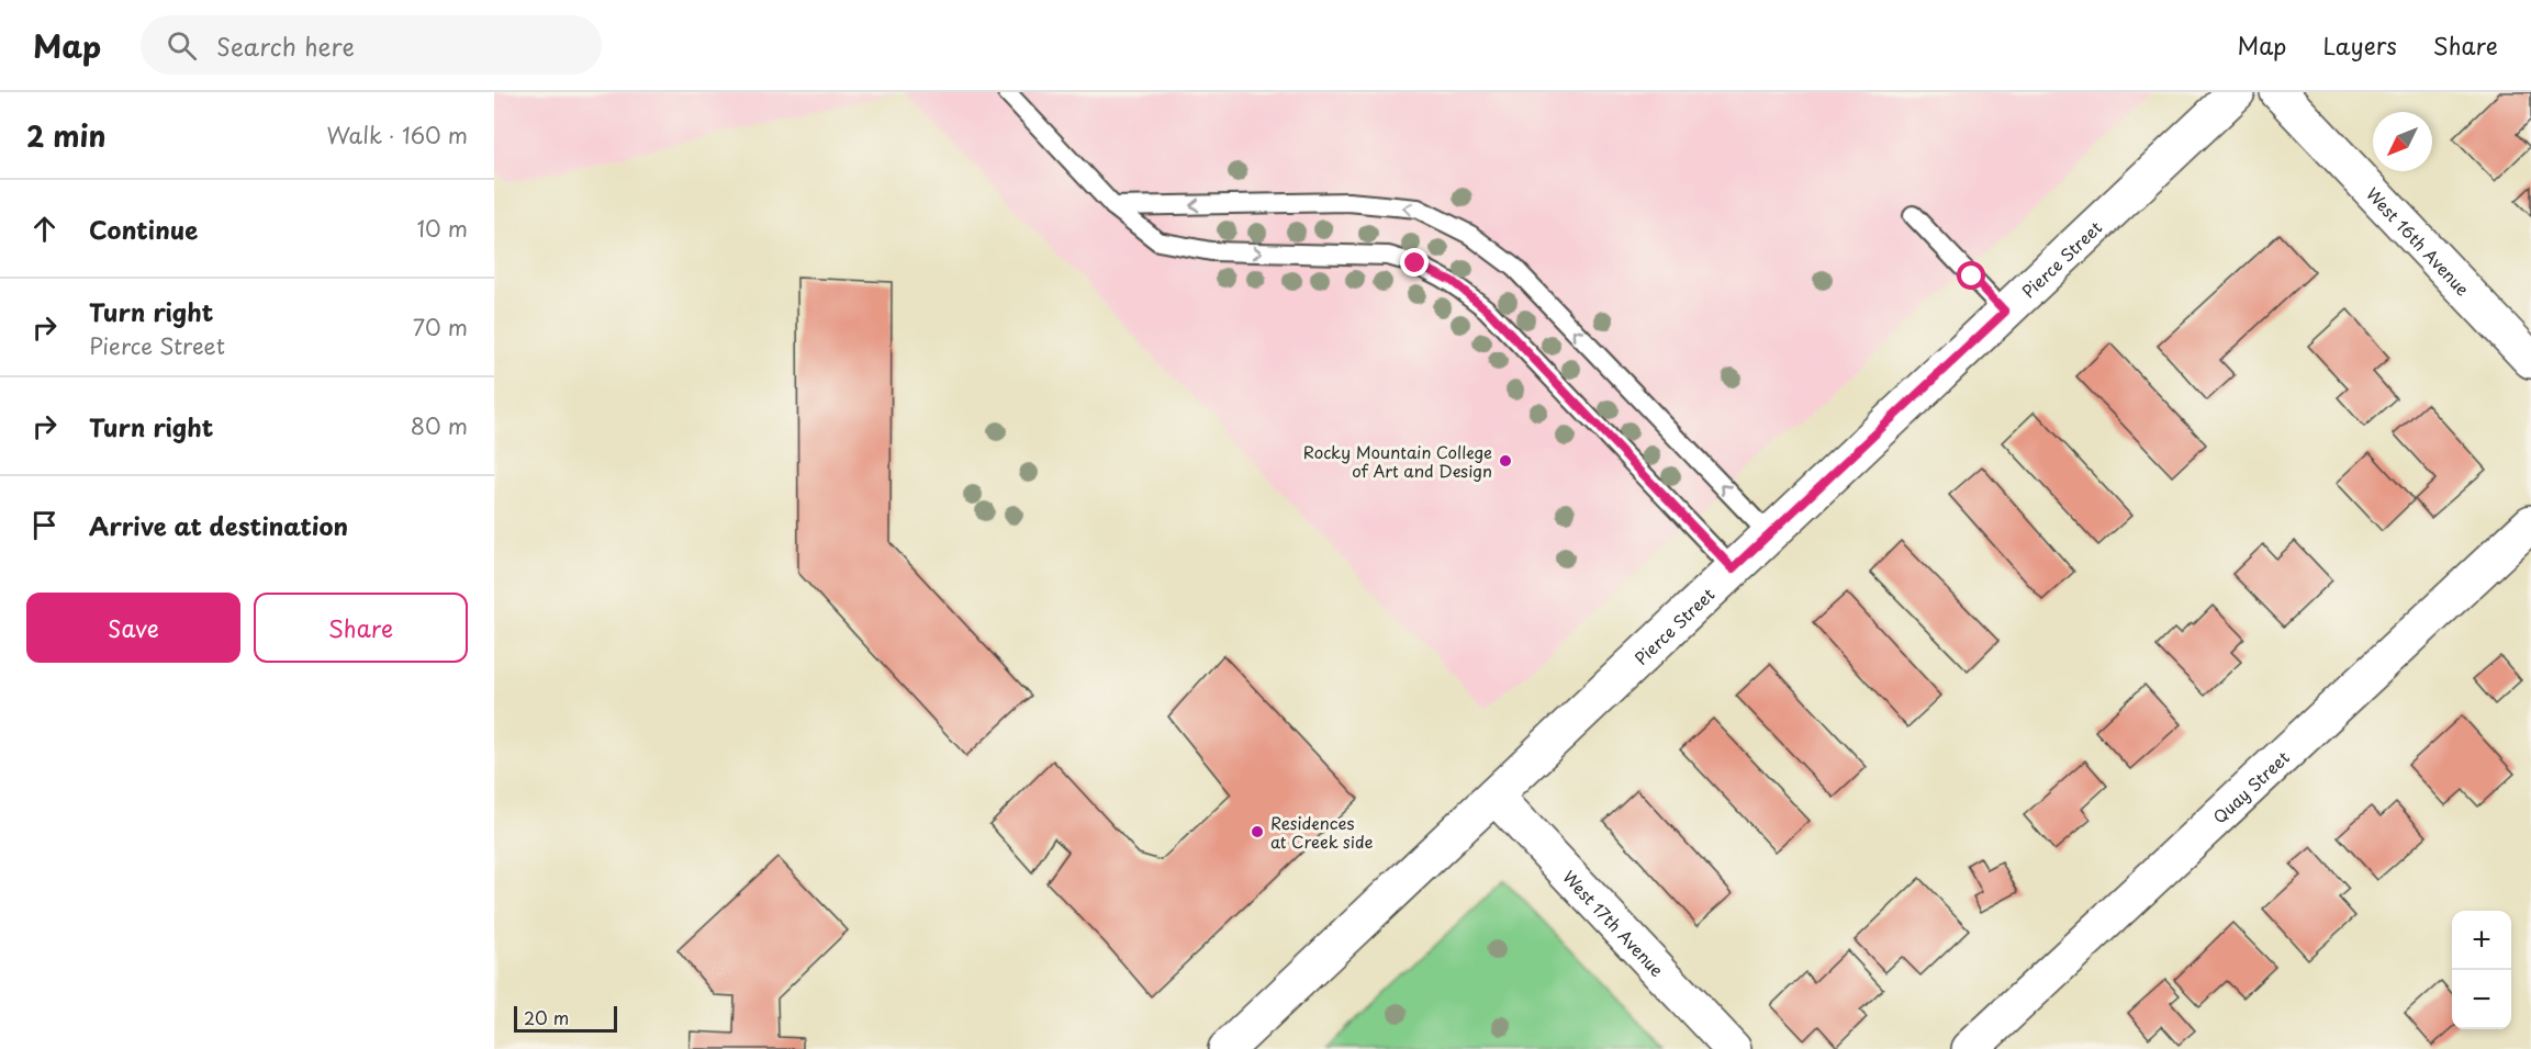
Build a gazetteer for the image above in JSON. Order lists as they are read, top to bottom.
{
  "streets": {
    "street": [
      "West 16th Avenue",
      "Pierce Street",
      "Quay Street",
      "West 17th Avenue"
    ]
  },
  "crossings": [
    ["Pierce Street", "West 17th Avenue"]
  ],
  "places": ["Rocky Mountain College of Art and Design", "Residences at Creek side"],
  "scale_bar": "20 m",
  "north": "bottom left",
  "page": {
    "header": "Map",
    "search": "Search here",
    "nav": ["Map", "Layers", "Share"],
    "heading": ["2 min", "Walk · 160 m"],
    "list": [
      ["Continue", "10 m"],
      ["Turn right", "Pierce Street", "70 m"],
      ["Turn right", "80 m"],
      "Arrive at destination"
    ],
    "buttons": ["Save", "Share"],
    "map_buttons": ["+", "−"],
    "scale": "20 m"
  }
}
